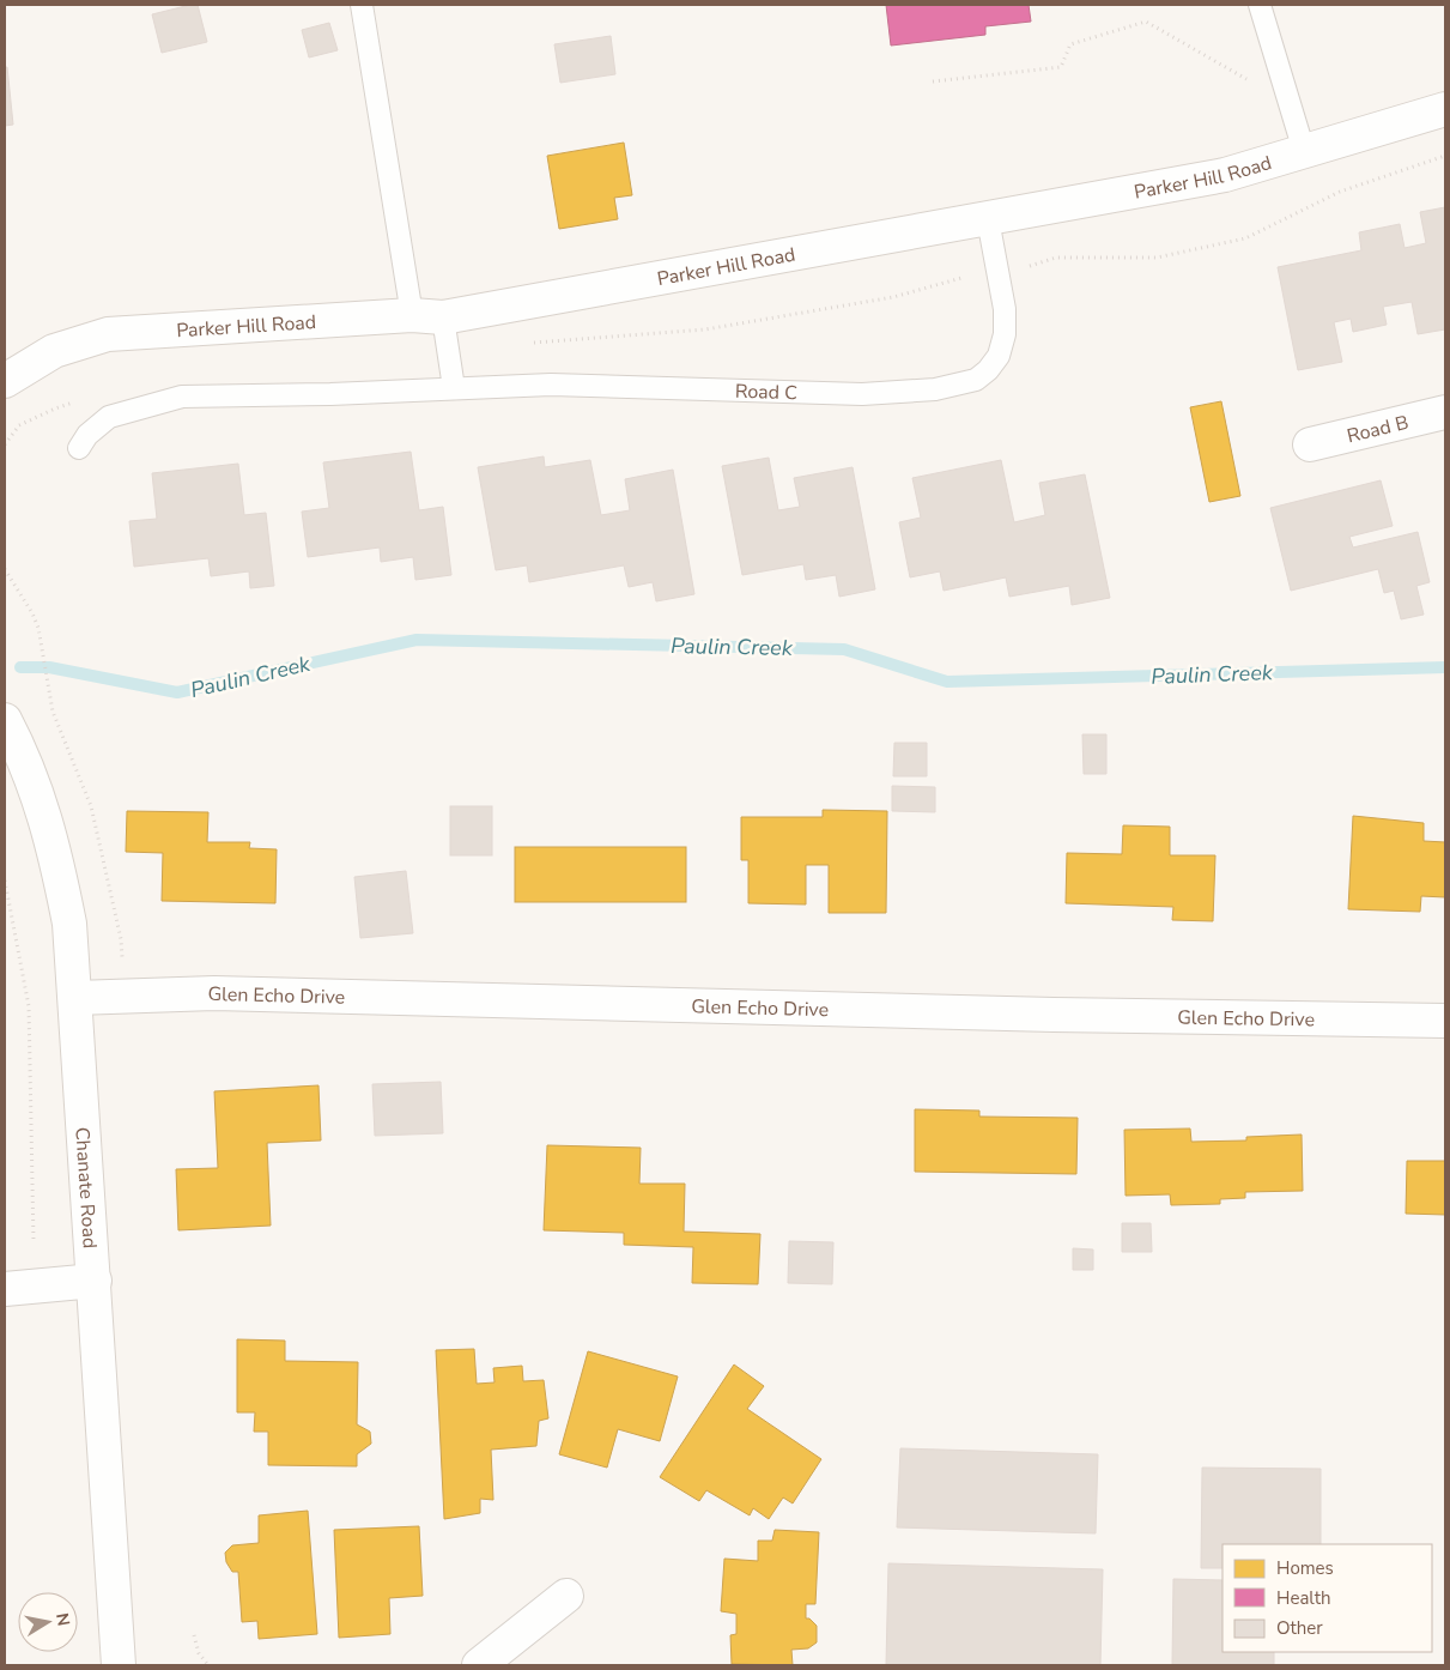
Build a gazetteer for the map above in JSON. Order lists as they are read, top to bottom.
{
  "streets": {
    "street": [
      "Parker Hill Road",
      "Road B",
      "Glen Echo Drive",
      "Chanate Road"
    ],
    "lane": ["Road C"]
  },
  "crossings": [
    ["Parker Hill Road", "Road C"],
    ["Glen Echo Drive", "Chanate Road"]
  ],
  "water": ["Paulin Creek"],
  "legend": ["Homes", "Health", "Other"],
  "north": "right"
}
